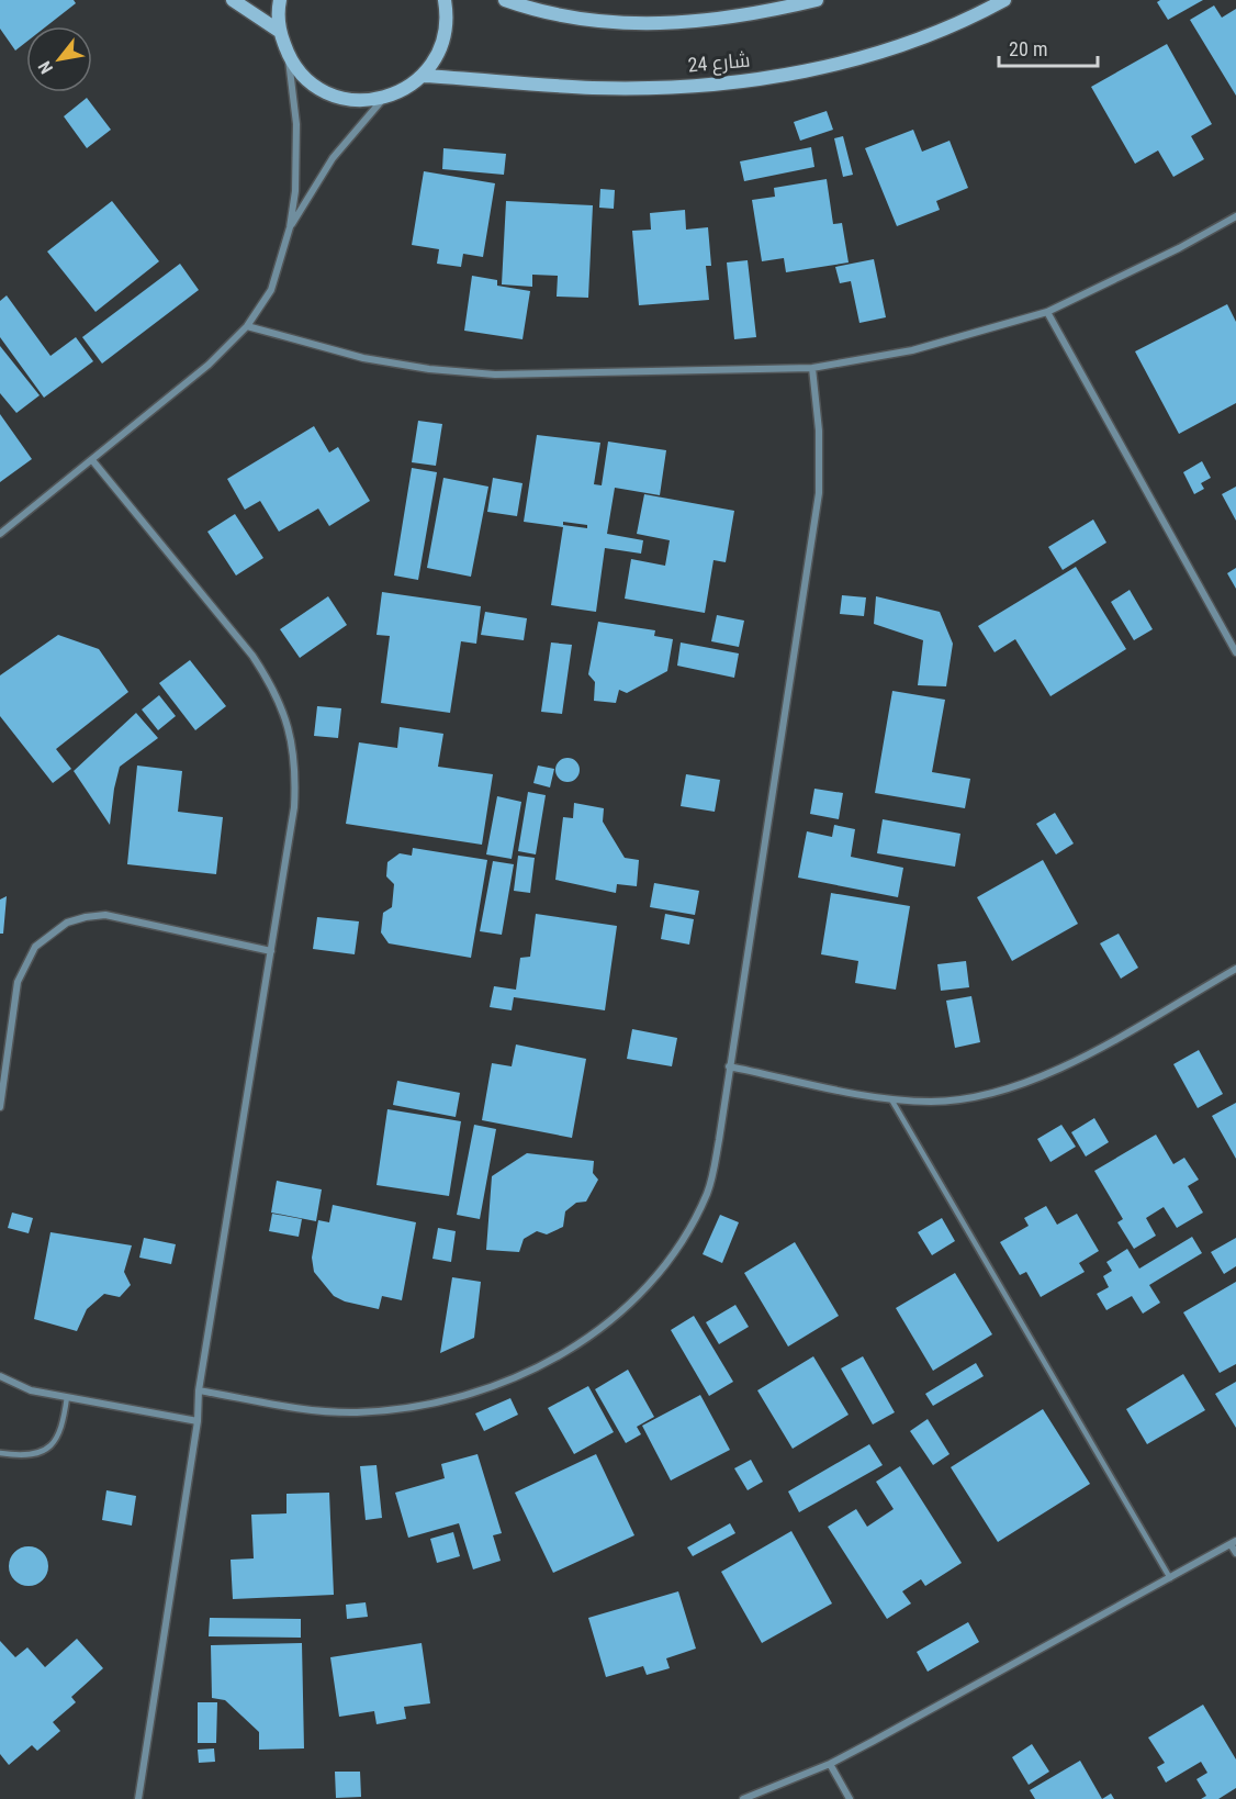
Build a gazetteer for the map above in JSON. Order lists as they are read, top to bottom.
{
  "streets": {
    "street": ["شارع 24"]
  },
  "scale_bar": "20 m",
  "north": "bottom left"
}
